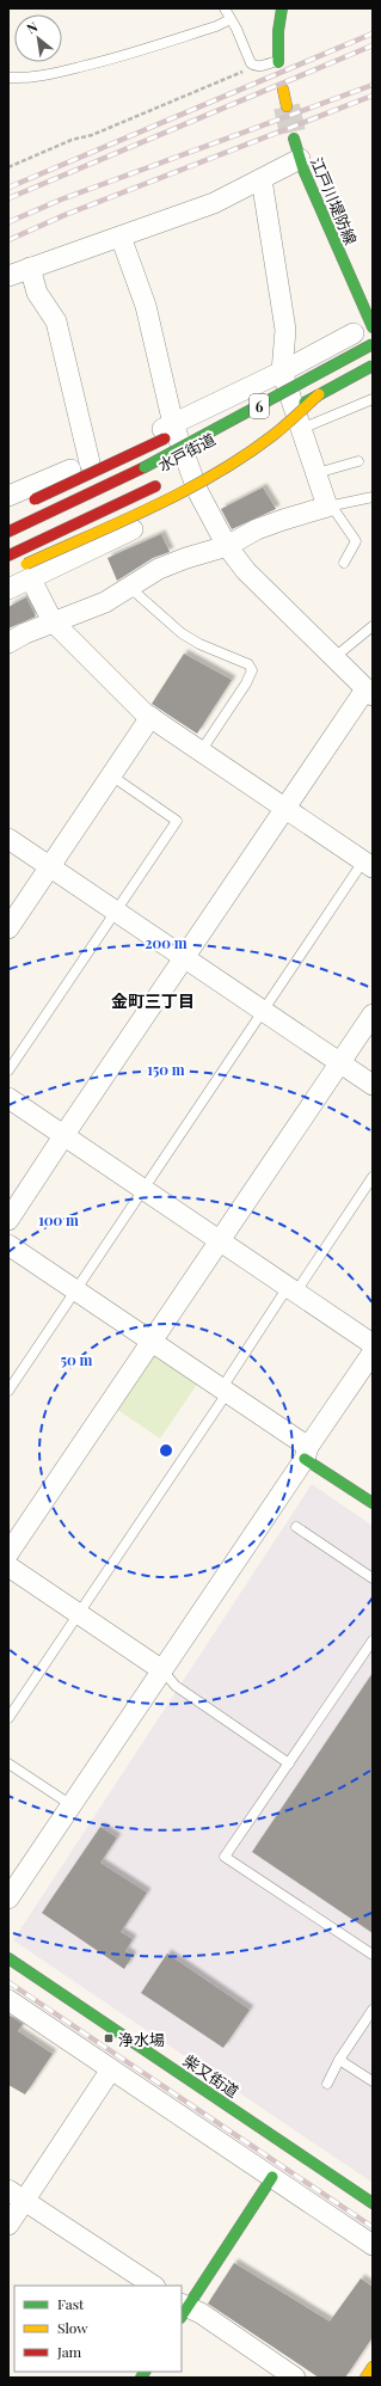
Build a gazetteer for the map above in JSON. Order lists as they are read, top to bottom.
{
  "streets": {
    "main road": [
      "江戸川堤防線",
      "6",
      "水戸街道",
      "柴又街道"
    ]
  },
  "districts": ["金町三丁目"],
  "places": {
    "transit": ["浄水場"]
  },
  "legend": ["Fast", "Slow", "Jam"],
  "north": "top left",
  "rings": [
    "200 m",
    "150 m",
    "100 m",
    "50 m"
  ]
}
